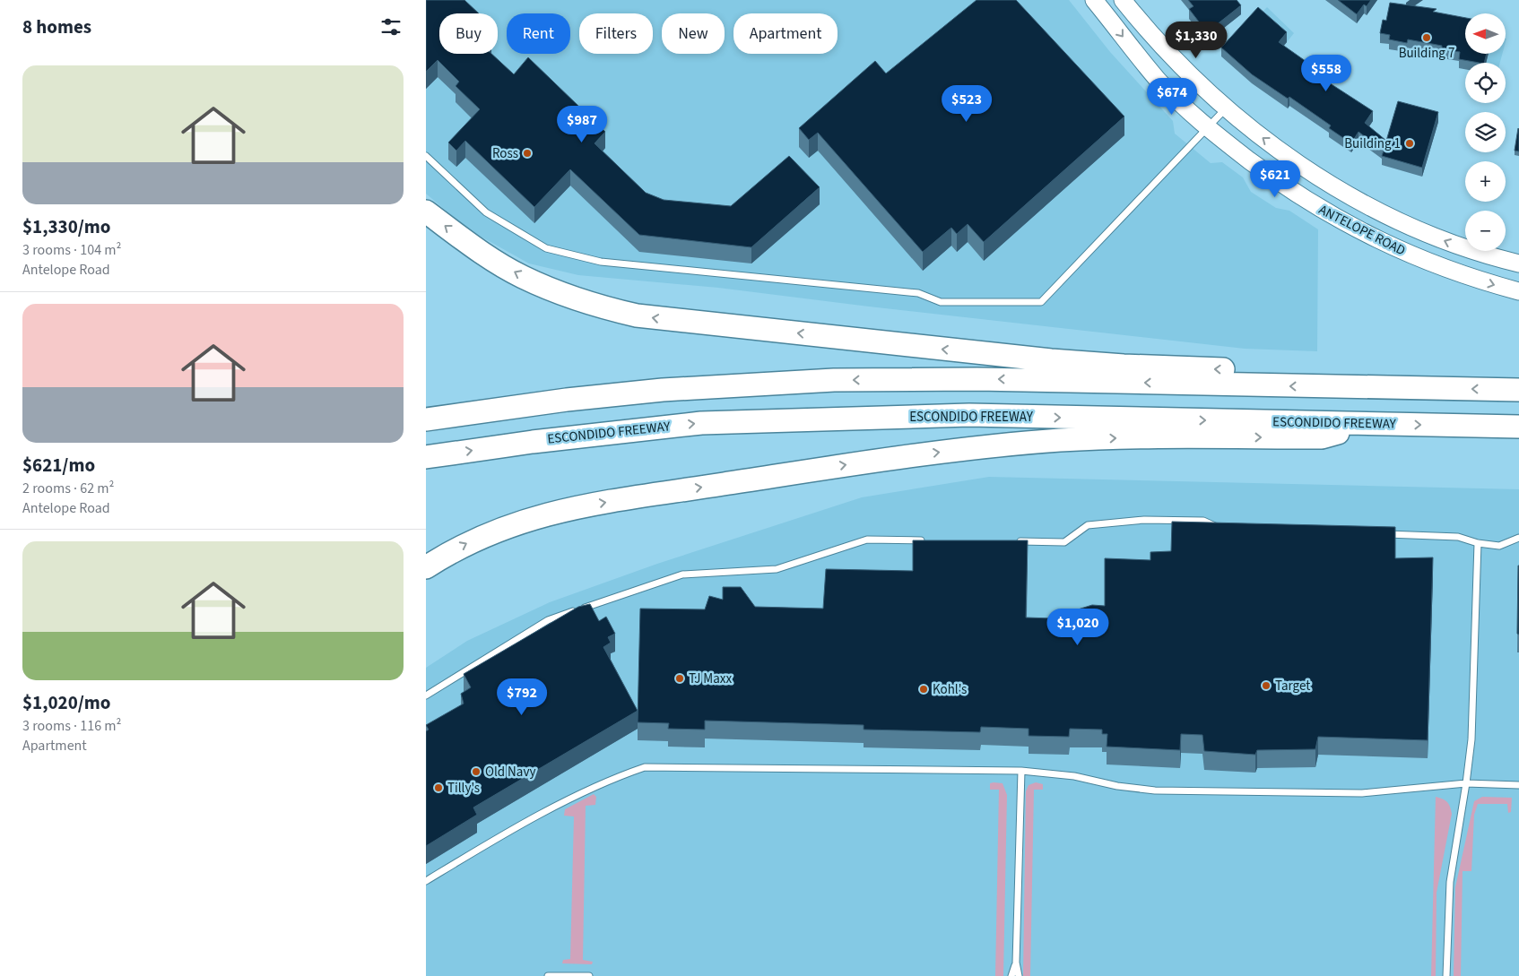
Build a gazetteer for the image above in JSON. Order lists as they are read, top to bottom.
{
  "streets": {
    "highway": ["ESCONDIDO FREEWAY"],
    "main road": ["ANTELOPE ROAD"]
  },
  "places": [
    "Building 7",
    "Building 1",
    "Ross",
    "TJ Maxx",
    "Target",
    "Kohl's",
    "Old Navy",
    "Tilly's"
  ],
  "north": "left",
  "page": {
    "heading": "8 homes",
    "map_buttons": ["+", "−"],
    "chip": [
      "Buy",
      "Rent",
      "Filters",
      "New",
      "Apartment"
    ],
    "price": [
      "$1,330",
      "$558",
      "$674",
      "$523",
      "$987",
      "$621",
      "$1,020",
      "$792"
    ],
    "list": [
      {
        "name": "$1,330/mo",
        "note": "3 rooms · 104 m² · Antelope Road"
      },
      {
        "name": "$621/mo",
        "note": "2 rooms · 62 m² · Antelope Road"
      },
      {
        "name": "$1,020/mo",
        "note": "3 rooms · 116 m² · Apartment"
      }
    ]
  }
}
